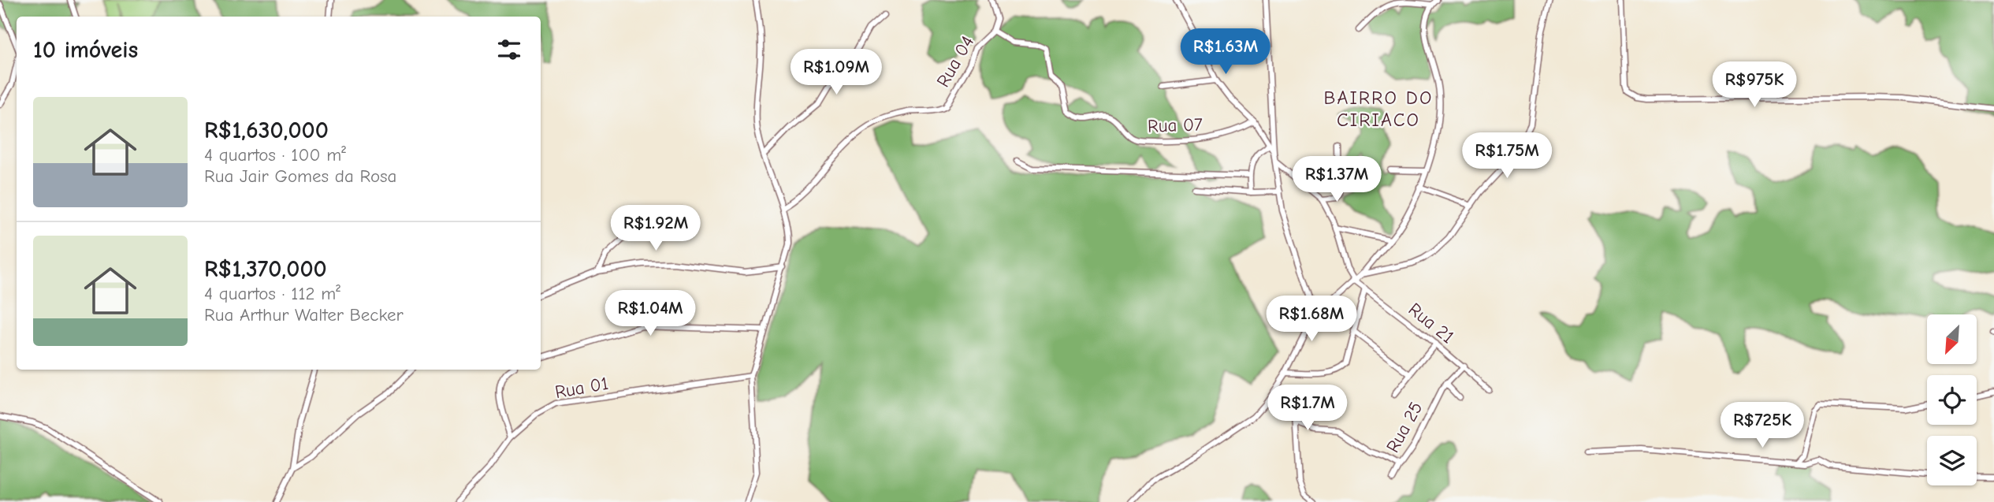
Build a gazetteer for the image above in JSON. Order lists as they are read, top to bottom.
{
  "streets": {
    "street": [
      "Rua 04",
      "Rua 07",
      "Rua 21",
      "Rua 01",
      "Rua 25"
    ]
  },
  "crossings": [
    ["Rua 04", "Rua 07"],
    ["Rua 21", "Rua 25"]
  ],
  "districts": ["BAIRRO DO CIRIACO"],
  "north": "bottom left",
  "page": {
    "heading": "10 imóveis",
    "price": [
      "R$1.63M",
      "R$1.09M",
      "R$975K",
      "R$1.75M",
      "R$1.37M",
      "R$1.92M",
      "R$1.04M",
      "R$1.68M",
      "R$1.7M",
      "R$725K"
    ],
    "list": [
      {
        "name": "R$1,630,000",
        "note": "4 quartos · 100 m² · Rua Jair Gomes da Rosa"
      },
      {
        "name": "R$1,370,000",
        "note": "4 quartos · 112 m² · Rua Arthur Walter Becker"
      }
    ]
  }
}
